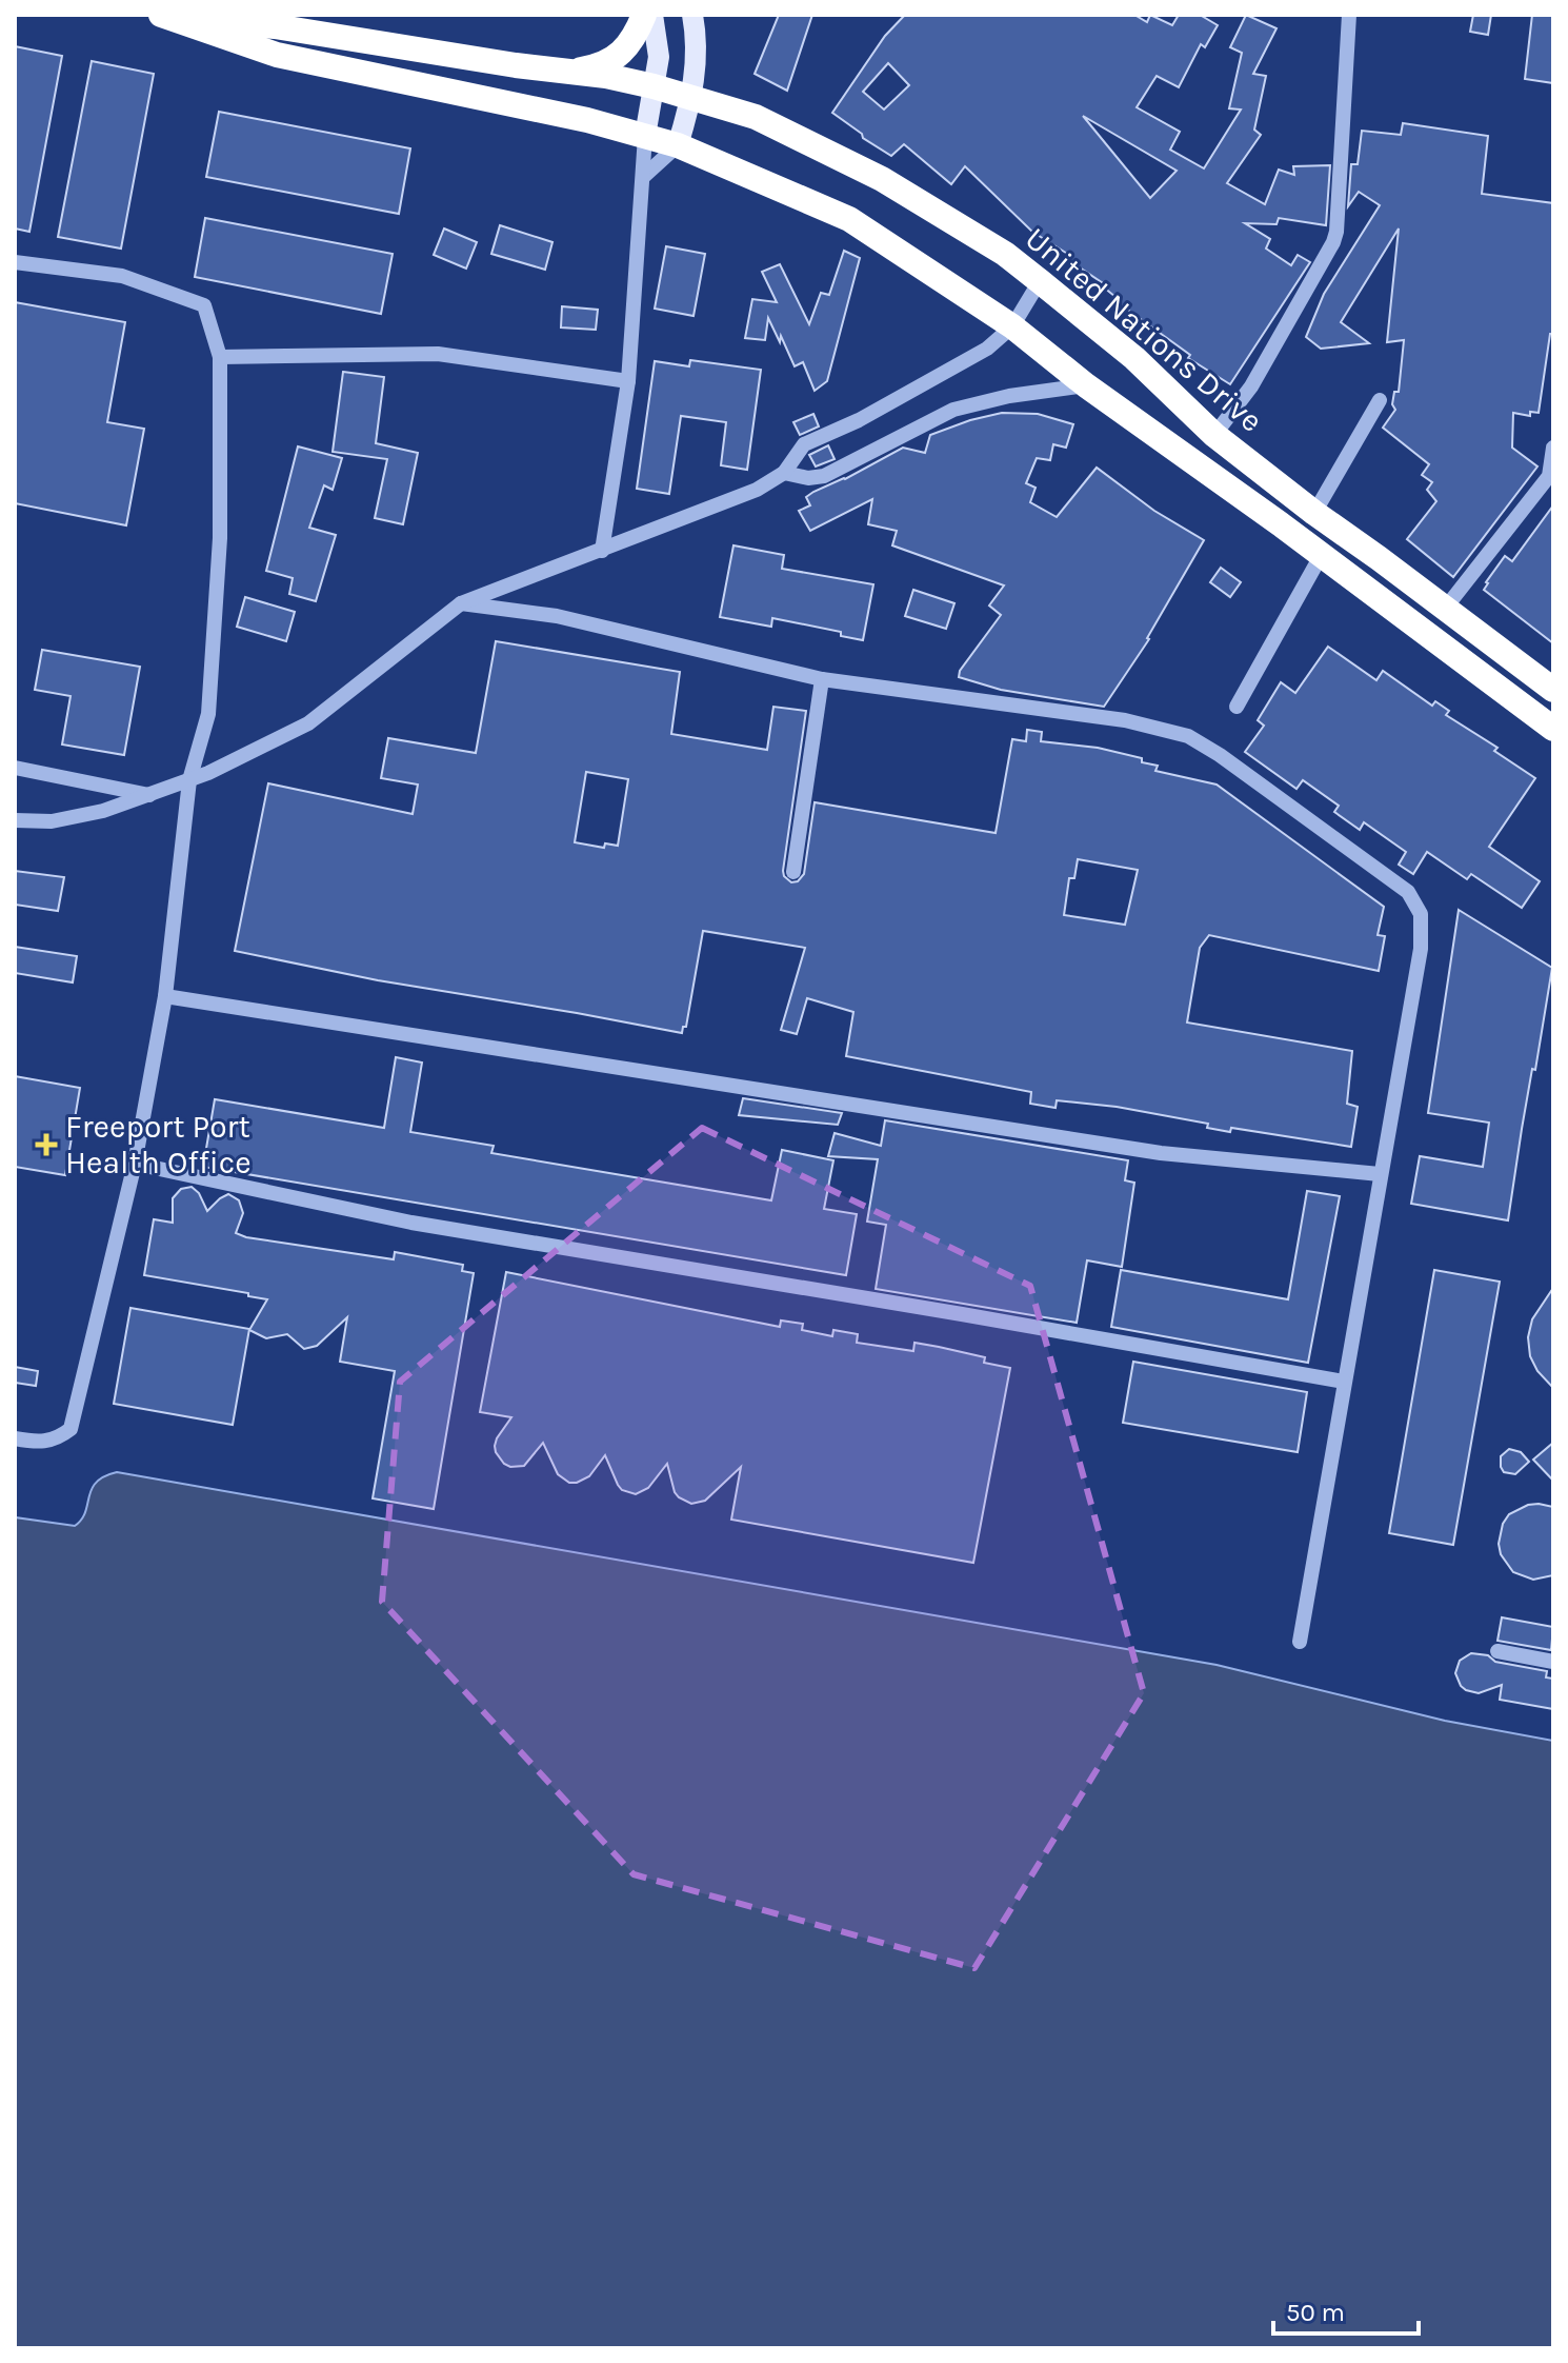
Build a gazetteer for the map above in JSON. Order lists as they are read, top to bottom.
{
  "streets": {
    "highway": ["United Nations Drive"]
  },
  "places": {
    "health": ["Freeport Port Health Office"]
  },
  "scale_bar": "50 m"
}
